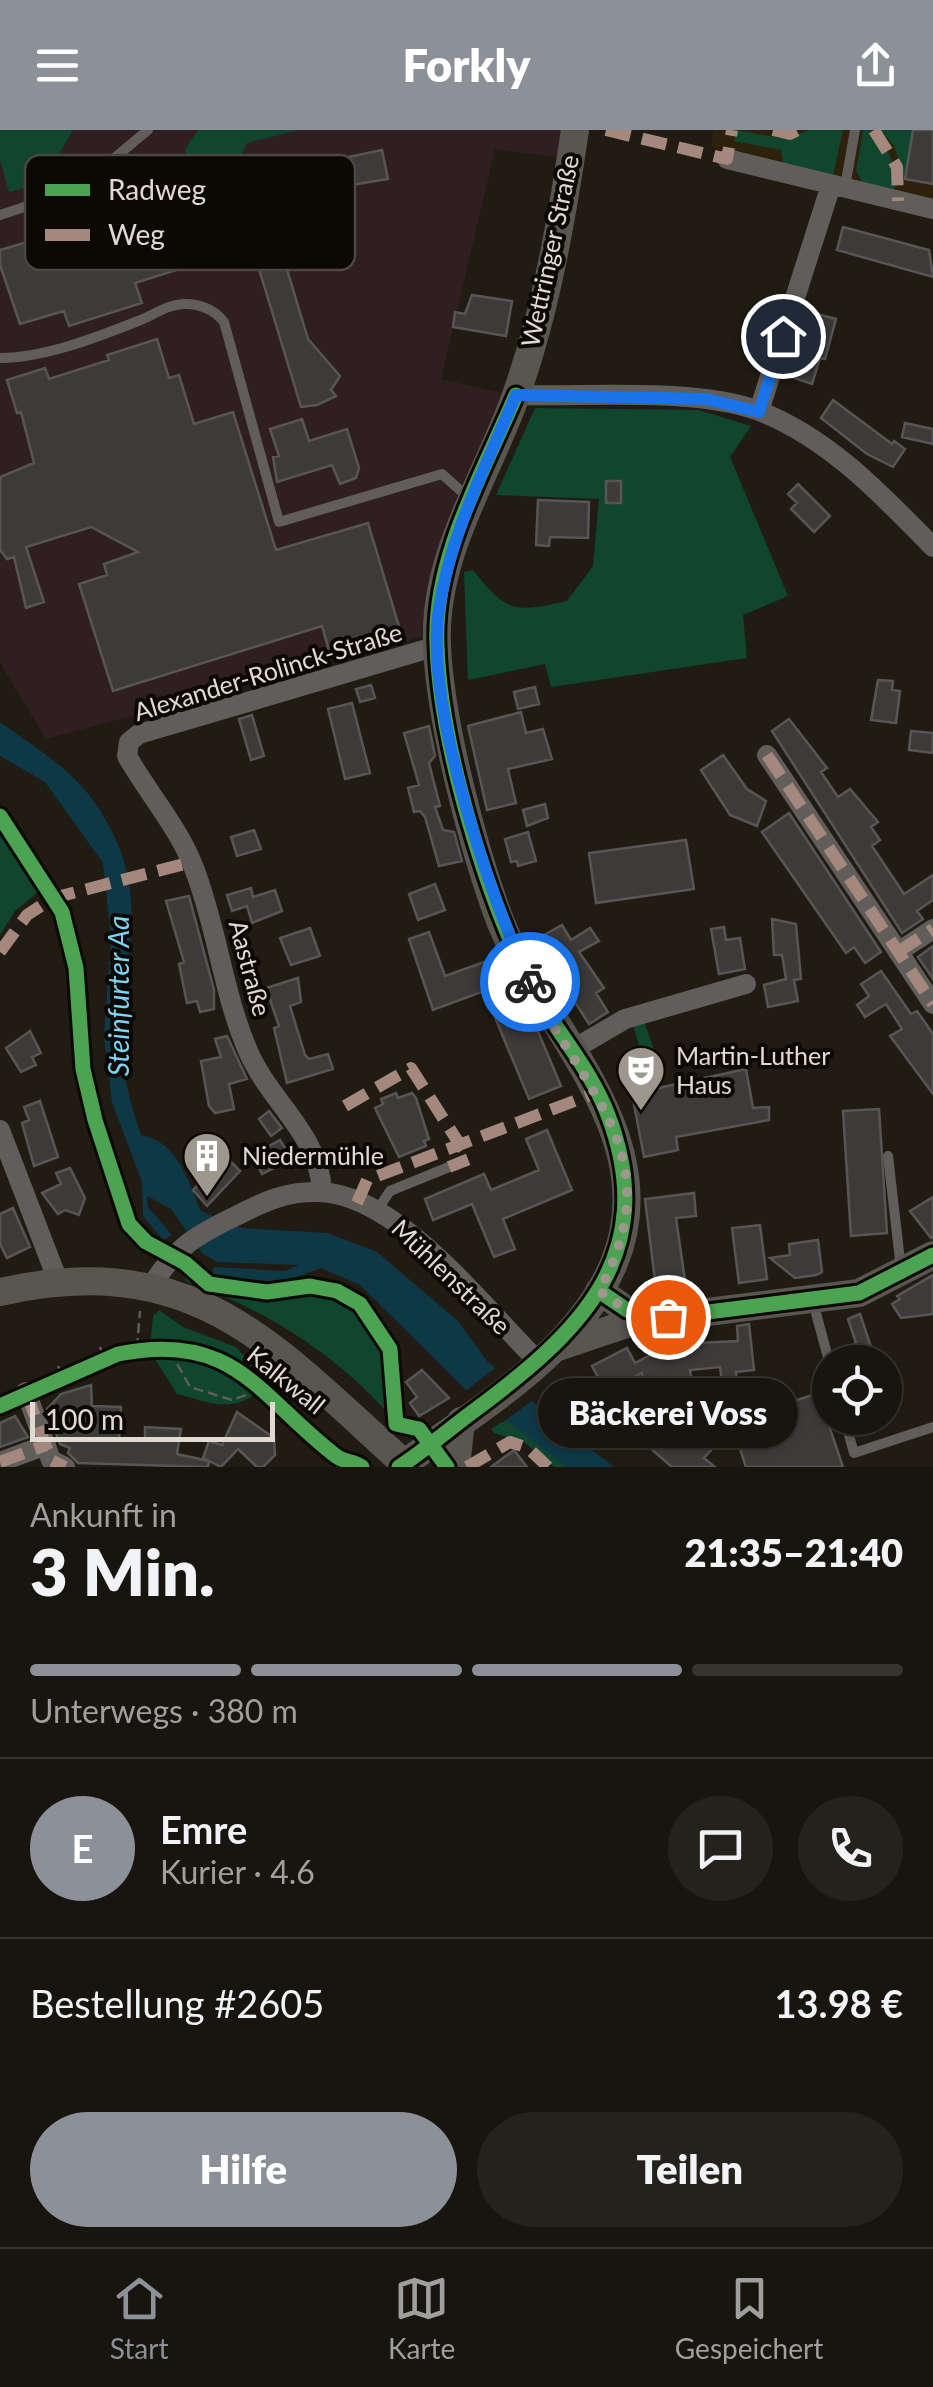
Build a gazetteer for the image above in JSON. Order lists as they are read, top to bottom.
{
  "streets": {
    "main road": ["Wettringer Straße"],
    "street": ["Alexander-Rolinck-Straße", "Aastraße", "Mühlenstraße"],
    "cycle path": ["Kalkwall"]
  },
  "crossings": [
    ["Wettringer Straße", "Alexander-Rolinck-Straße"],
    ["Wettringer Straße", "Mühlenstraße"],
    ["Alexander-Rolinck-Straße", "Aastraße"],
    ["Aastraße", "Mühlenstraße"]
  ],
  "water": ["Steinfurter Aa"],
  "places": {
    "theatre": ["Martin-Luther Haus"],
    "building": ["Niedermühle"],
    "other": ["Bäckerei Voss"]
  },
  "legend": ["Radweg", "Weg"],
  "scale_bar": "100 m",
  "page": {
    "header": "Forkly",
    "bubble": "Bäckerei Voss",
    "scale": "100 m",
    "heading": ["3 Min.", "Ankunft in", "21:35–21:40"],
    "panel": [
      "Emre",
      "Kurier · 4.6",
      "Bestellung #2605",
      "13.98 €"
    ],
    "bar": "Unterwegs · 380 m",
    "round": "E",
    "buttons": ["Hilfe", "Teilen"],
    "tabs": ["Start", "Karte", "Gespeichert"]
  }
}
